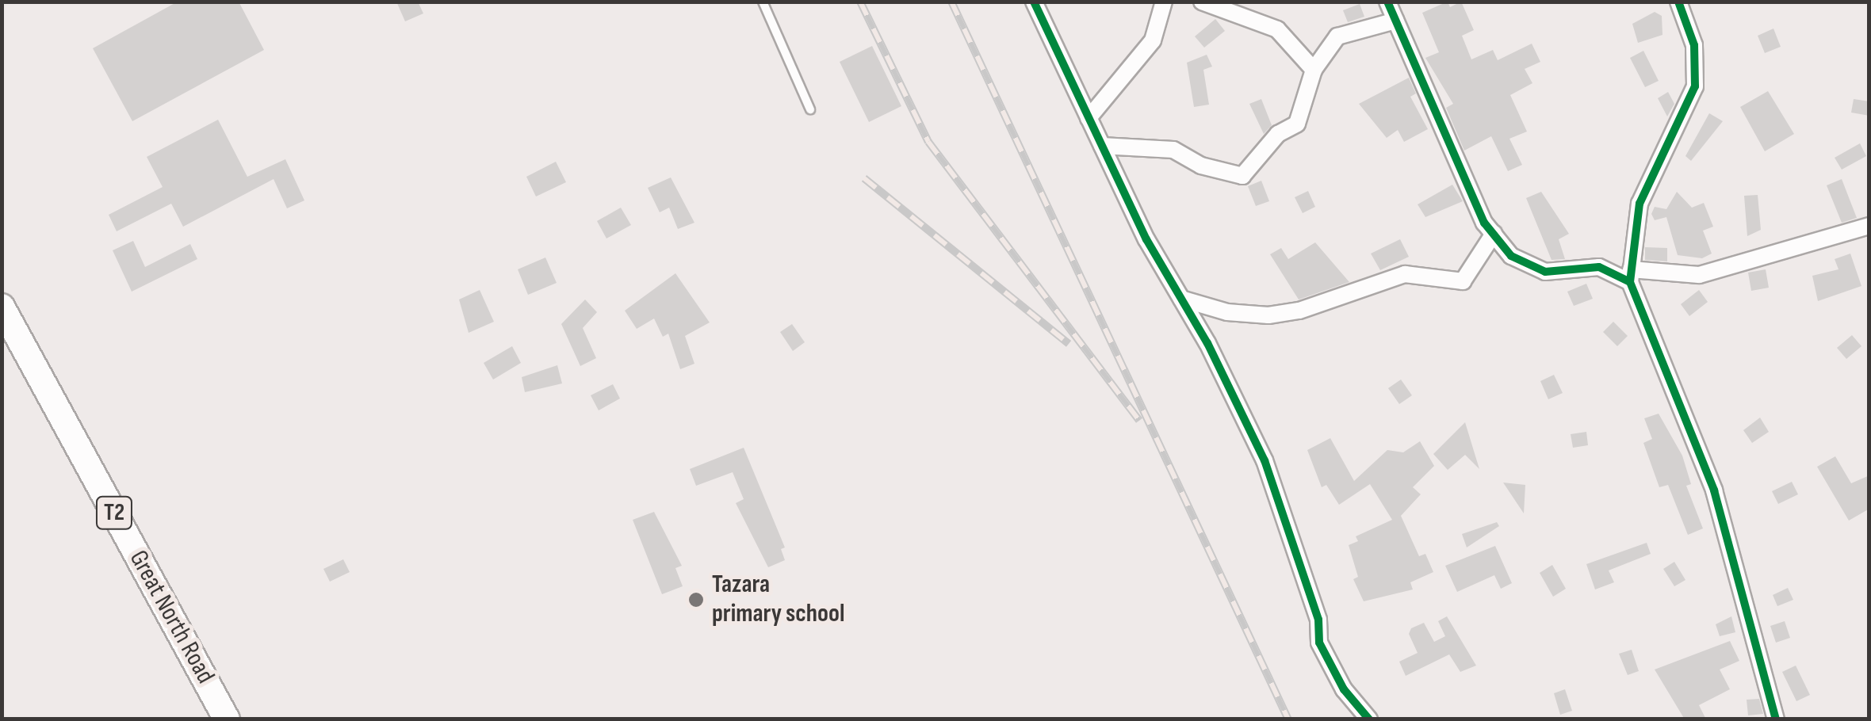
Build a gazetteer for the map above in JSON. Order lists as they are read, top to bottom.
{
  "streets": {
    "highway": ["T2", "Great North Road"]
  },
  "places": ["Tazara primary school"]
}
